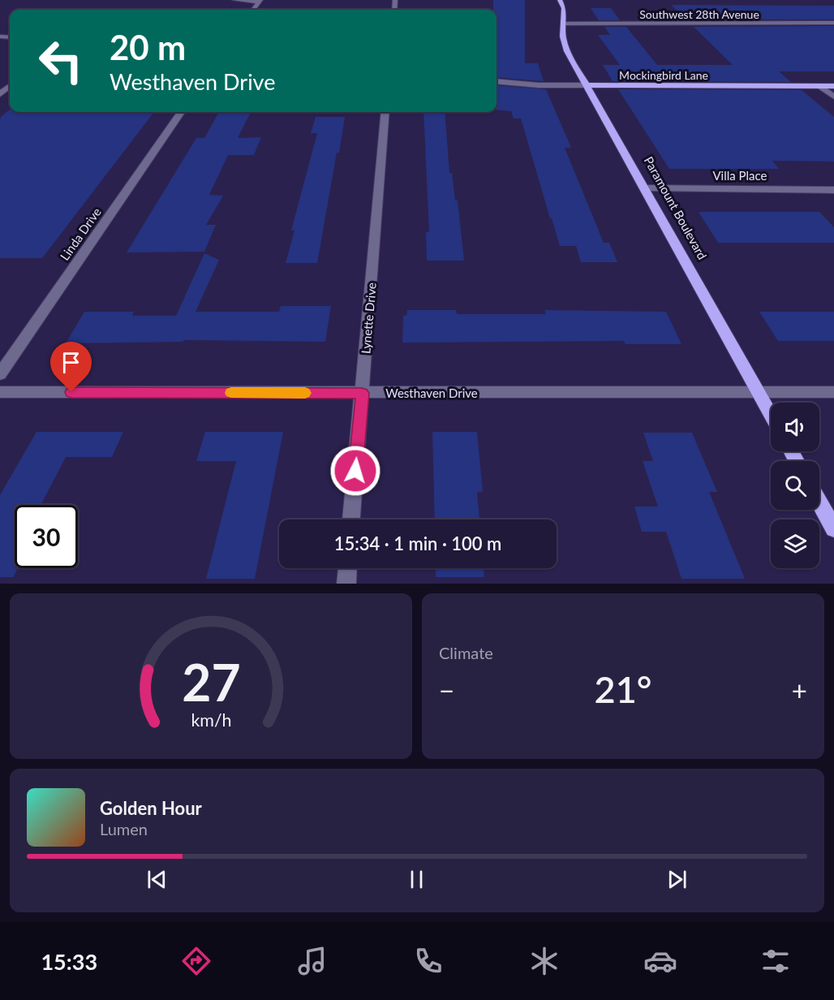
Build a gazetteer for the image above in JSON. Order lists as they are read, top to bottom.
{
  "streets": {
    "main road": ["Mockingbird Lane", "Paramount Boulevard"],
    "street": [
      "Southwest 28th Avenue",
      "Villa Place",
      "Linda Drive",
      "Lynette Drive",
      "Westhaven Drive"
    ]
  },
  "crossings": [
    ["Southwest 28th Avenue", "Paramount Boulevard"],
    ["Mockingbird Lane", "Paramount Boulevard"],
    ["Villa Place", "Paramount Boulevard"],
    ["Paramount Boulevard", "Westhaven Drive"],
    ["Lynette Drive", "Westhaven Drive"]
  ],
  "page": {
    "turn": ["20 m", "Westhaven Drive"],
    "limit": "30",
    "trip": "15:34 · 1 min · 100 m",
    "tile": "Climate",
    "heat": ["−", "21°", "+"],
    "song": ["Golden Hour", "Lumen"],
    "tabs": "15:33",
    "gauge": ["27", "km/h"]
  }
}
